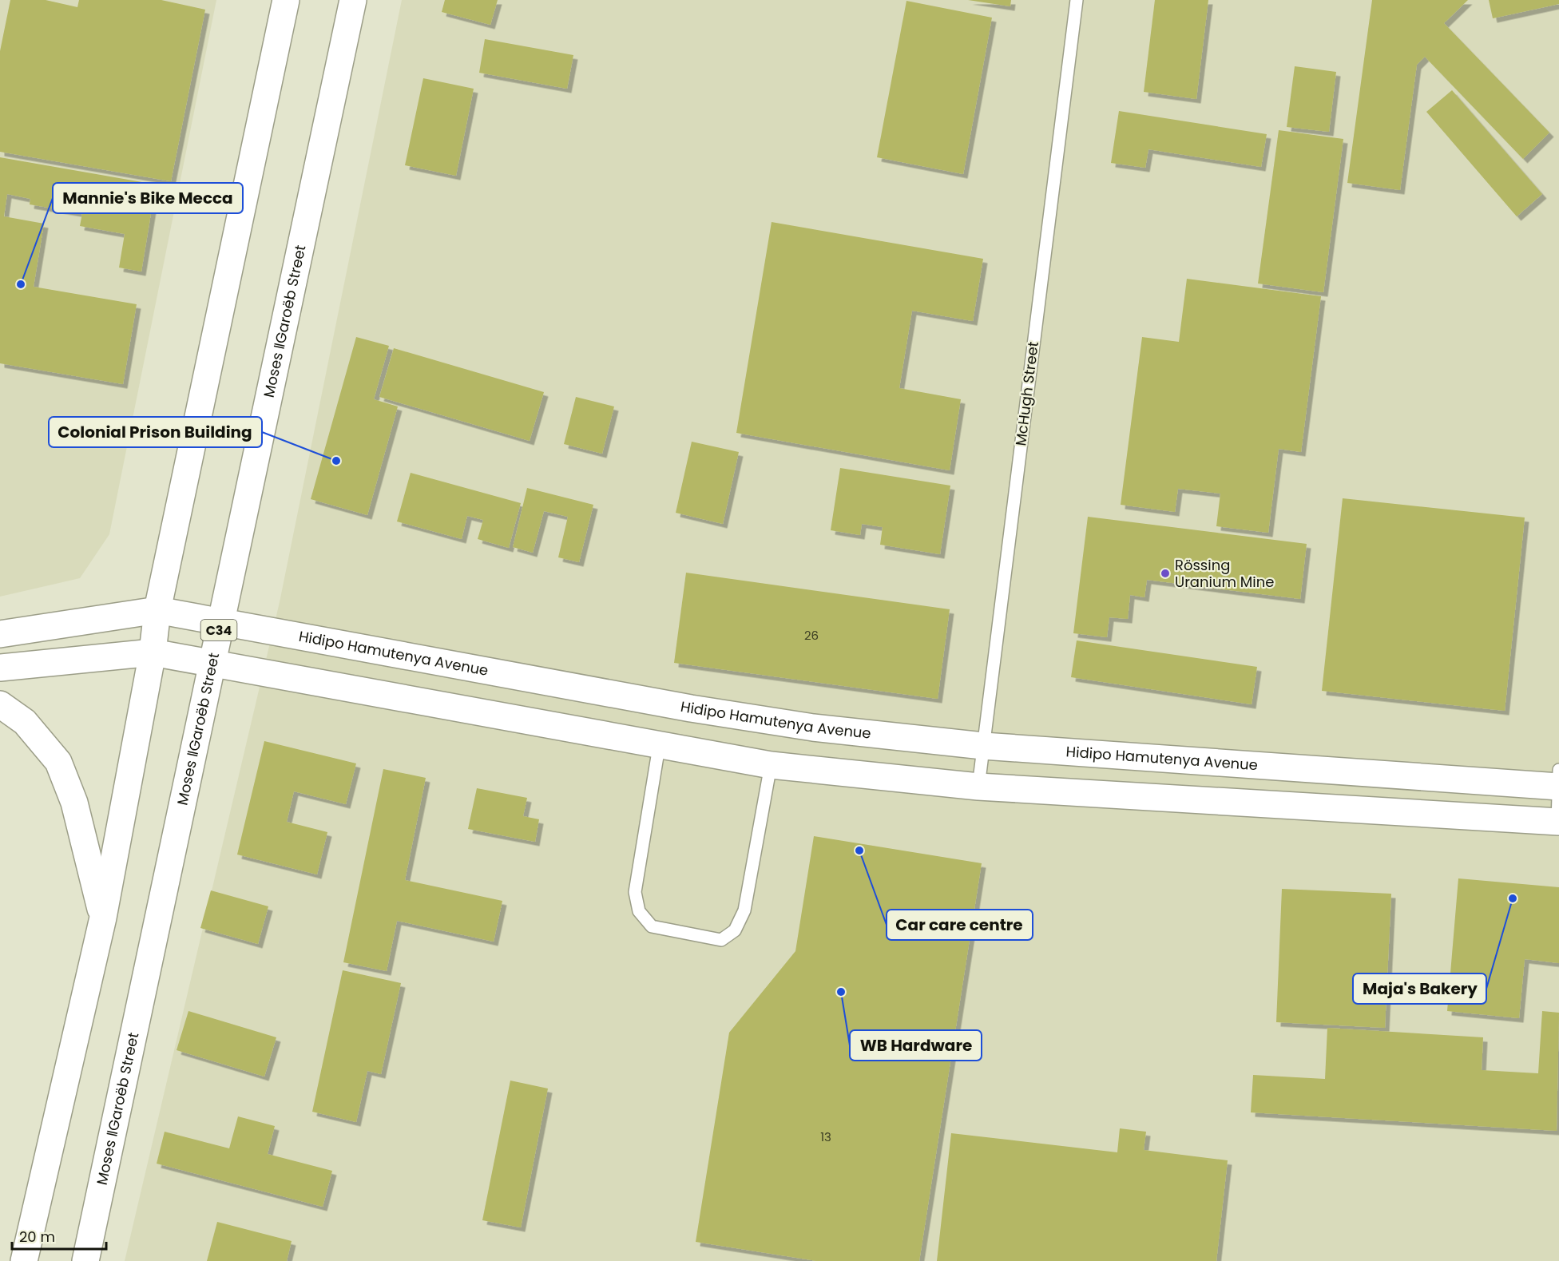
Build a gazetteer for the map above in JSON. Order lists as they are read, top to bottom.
{
  "streets": {
    "street": ["Moses ǁGaroëb Street", "C34", "Hidipo Hamutenya Avenue"],
    "lane": ["McHugh Street"]
  },
  "crossings": [
    ["Moses ǁGaroëb Street", "Hidipo Hamutenya Avenue"],
    ["McHugh Street", "Hidipo Hamutenya Avenue"]
  ],
  "places": [
    "Mannie's Bike Mecca",
    "Colonial Prison Building",
    "Rössing Uranium Mine",
    "Car care centre",
    "Maja's Bakery",
    "WB Hardware"
  ],
  "house_numbers": ["26", "13"],
  "scale_bar": "20 m"
}
